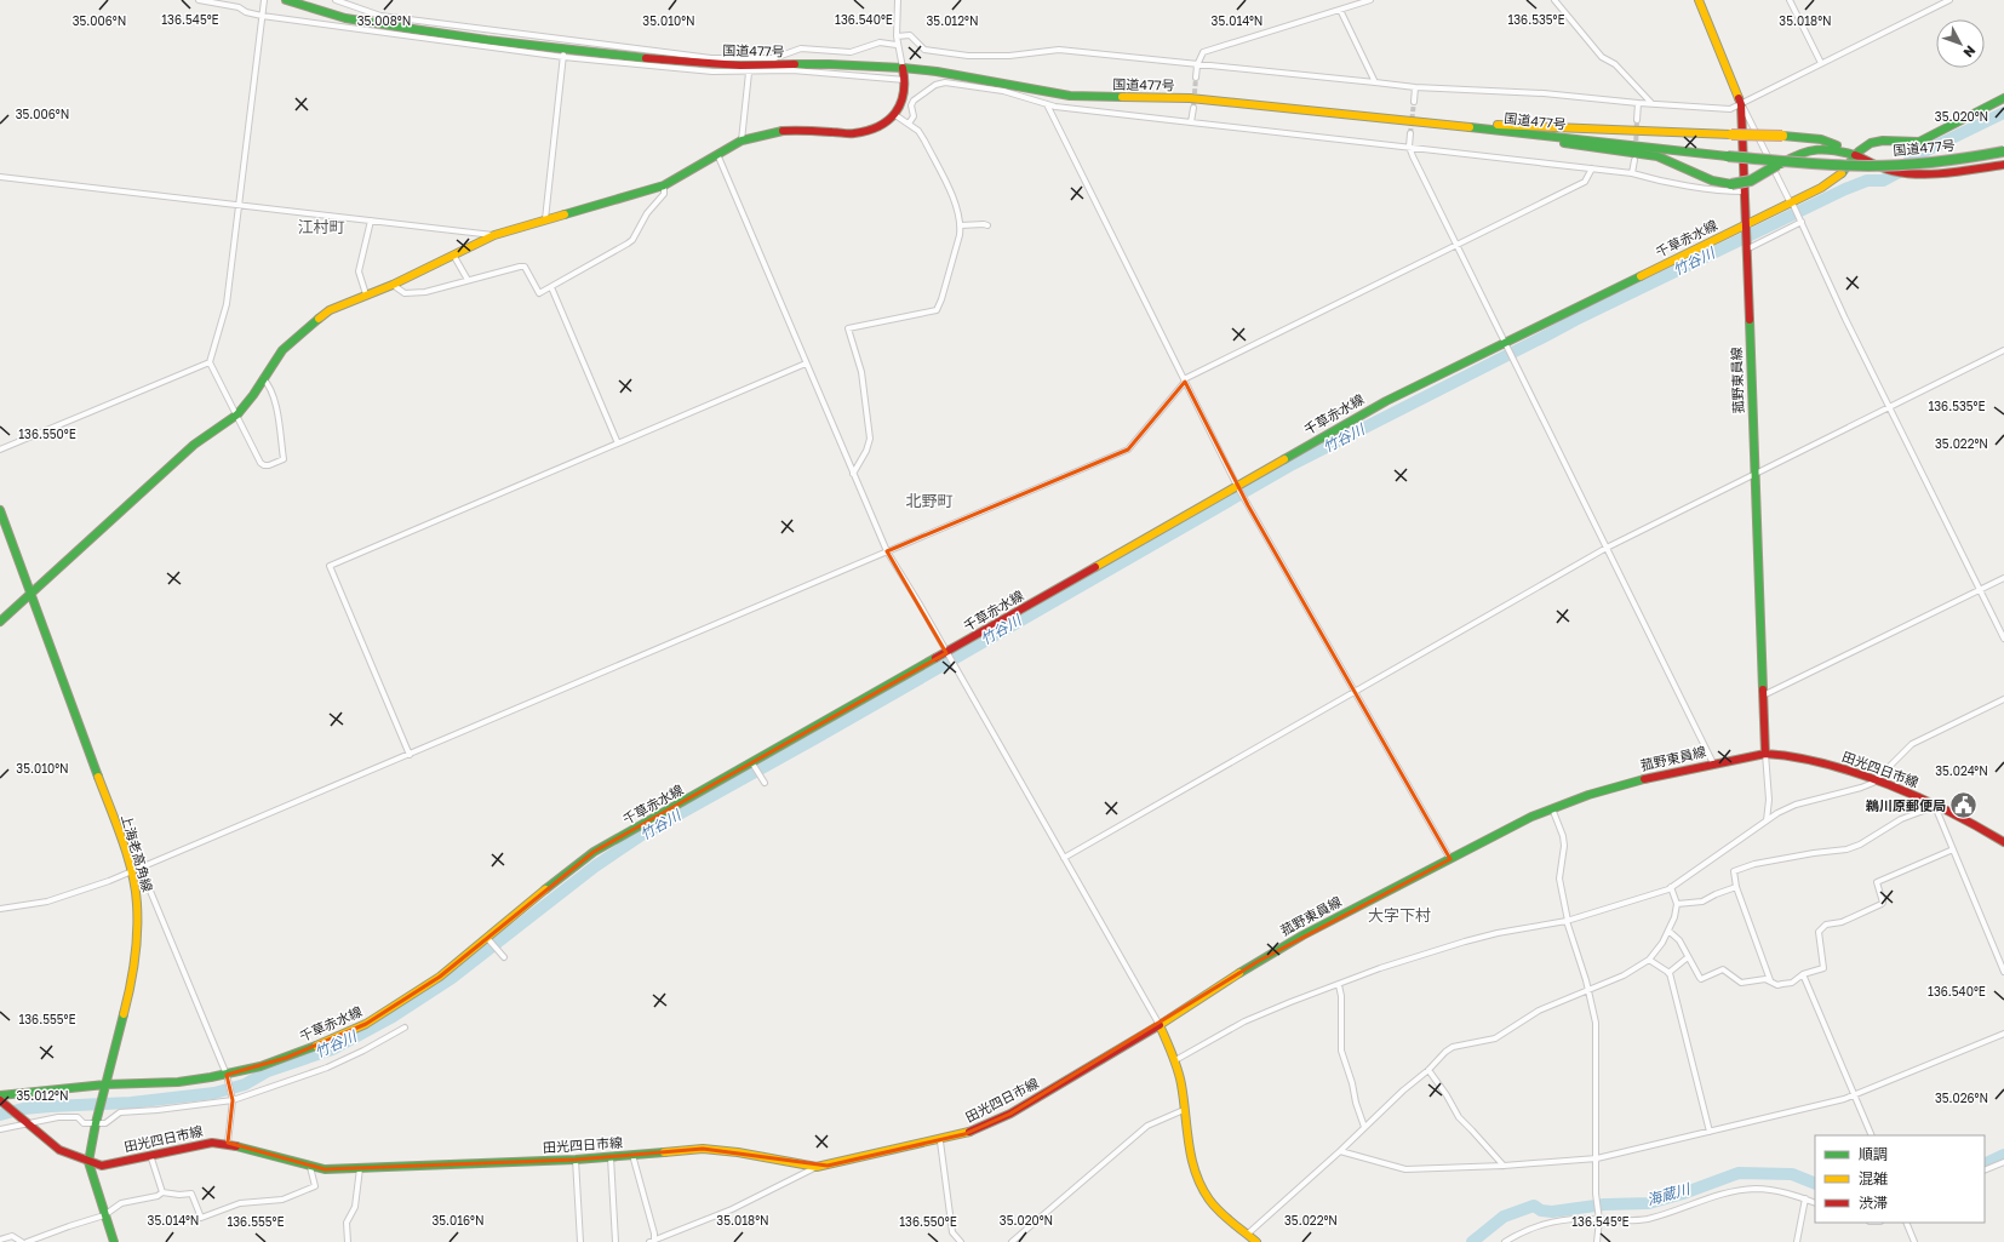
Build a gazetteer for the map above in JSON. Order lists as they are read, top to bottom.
{
  "streets": {
    "main road": [
      "国道477号",
      "千草赤水線",
      "菰野東員線",
      "田光四日市線",
      "上海老高角線"
    ]
  },
  "crossings": [
    ["千草赤水線", "菰野東員線"],
    ["千草赤水線", "田光四日市線"],
    ["千草赤水線", "上海老高角線"],
    ["菰野東員線", "田光四日市線"],
    ["田光四日市線", "上海老高角線"]
  ],
  "districts": ["江村町", "北野町", "大字下村"],
  "water": ["竹谷川", "海蔵川"],
  "places": {
    "public building": ["鵜川原郵便局"]
  },
  "legend": ["順調", "混雑", "渋滞"],
  "north": "bottom right",
  "coordinates": [
    "136.545°E",
    "136.540°E",
    "136.535°E",
    "35.014°N",
    "35.018°N",
    "35.006°N",
    "35.008°N",
    "35.010°N",
    "35.012°N",
    "35.020°N",
    "136.550°E",
    "35.022°N",
    "35.024°N",
    "136.555°E",
    "35.026°N",
    "35.016°N"
  ]
}
